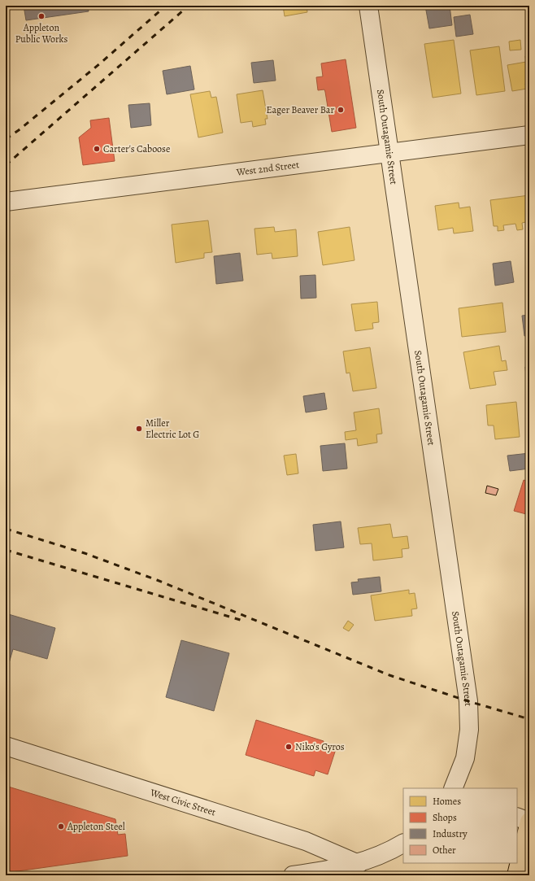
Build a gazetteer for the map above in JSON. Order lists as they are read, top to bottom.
{
  "streets": {
    "street": ["South Outagamie Street", "West 2nd Street", "West Civic Street"]
  },
  "crossings": [
    ["South Outagamie Street", "West 2nd Street"]
  ],
  "places": [
    "Appleton Public Works",
    "Eager Beaver Bar",
    "Carter's Caboose",
    "Miller Electric Lot G",
    "Niko's Gyros",
    "Appleton Steel"
  ],
  "legend": [
    "Homes",
    "Shops",
    "Industry",
    "Other"
  ]
}
